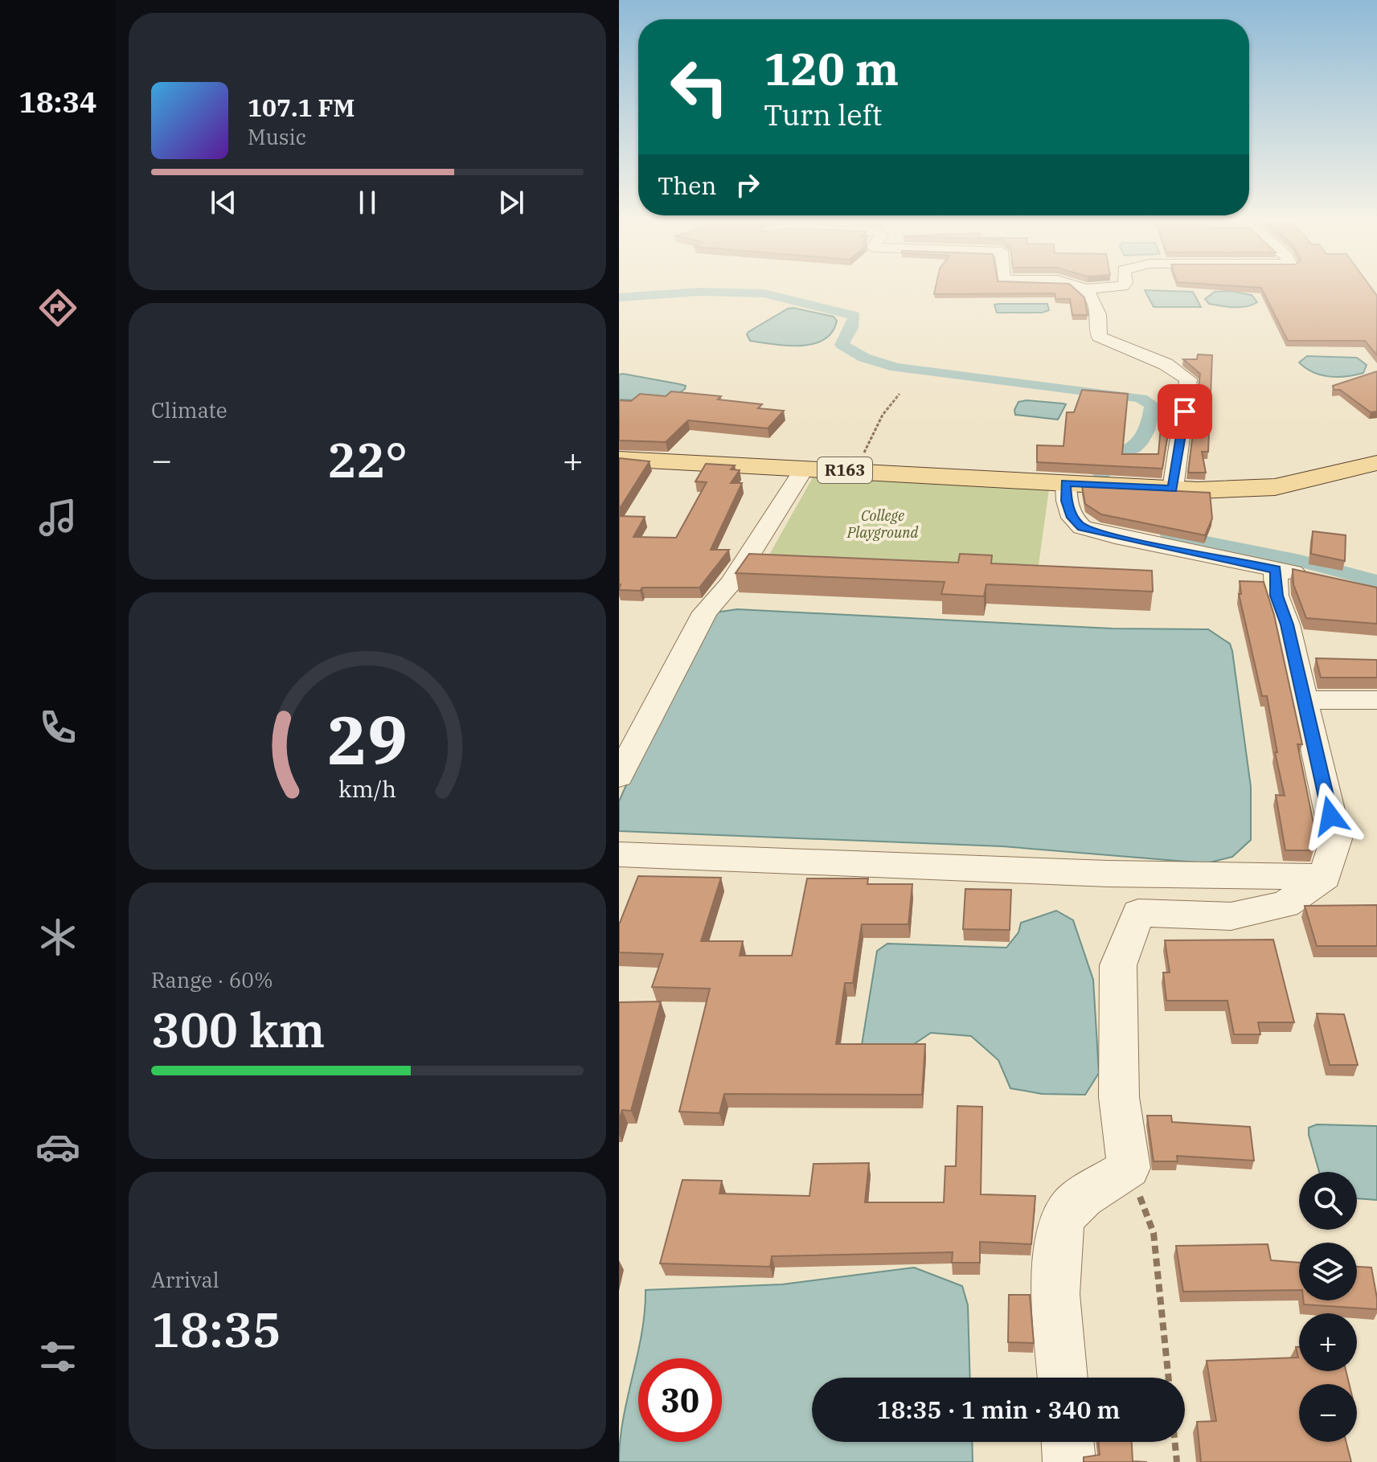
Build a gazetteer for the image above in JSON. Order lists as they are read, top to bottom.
{
  "streets": {
    "main road": ["R163"]
  },
  "parks": ["College Playground"],
  "page": {
    "tabs": "18:34",
    "turn": ["120 m", "Turn left"],
    "song": ["107.1 FM", "Music"],
    "then": "Then",
    "tile": [
      "Climate",
      ["Range · 60%", "300 km"],
      ["Arrival", "18:35"]
    ],
    "heat": ["−", "22°", "+"],
    "map_buttons": ["+", "−"],
    "limit": "30",
    "trip": "18:35 · 1 min · 340 m",
    "gauge": ["29", "km/h"]
  }
}
